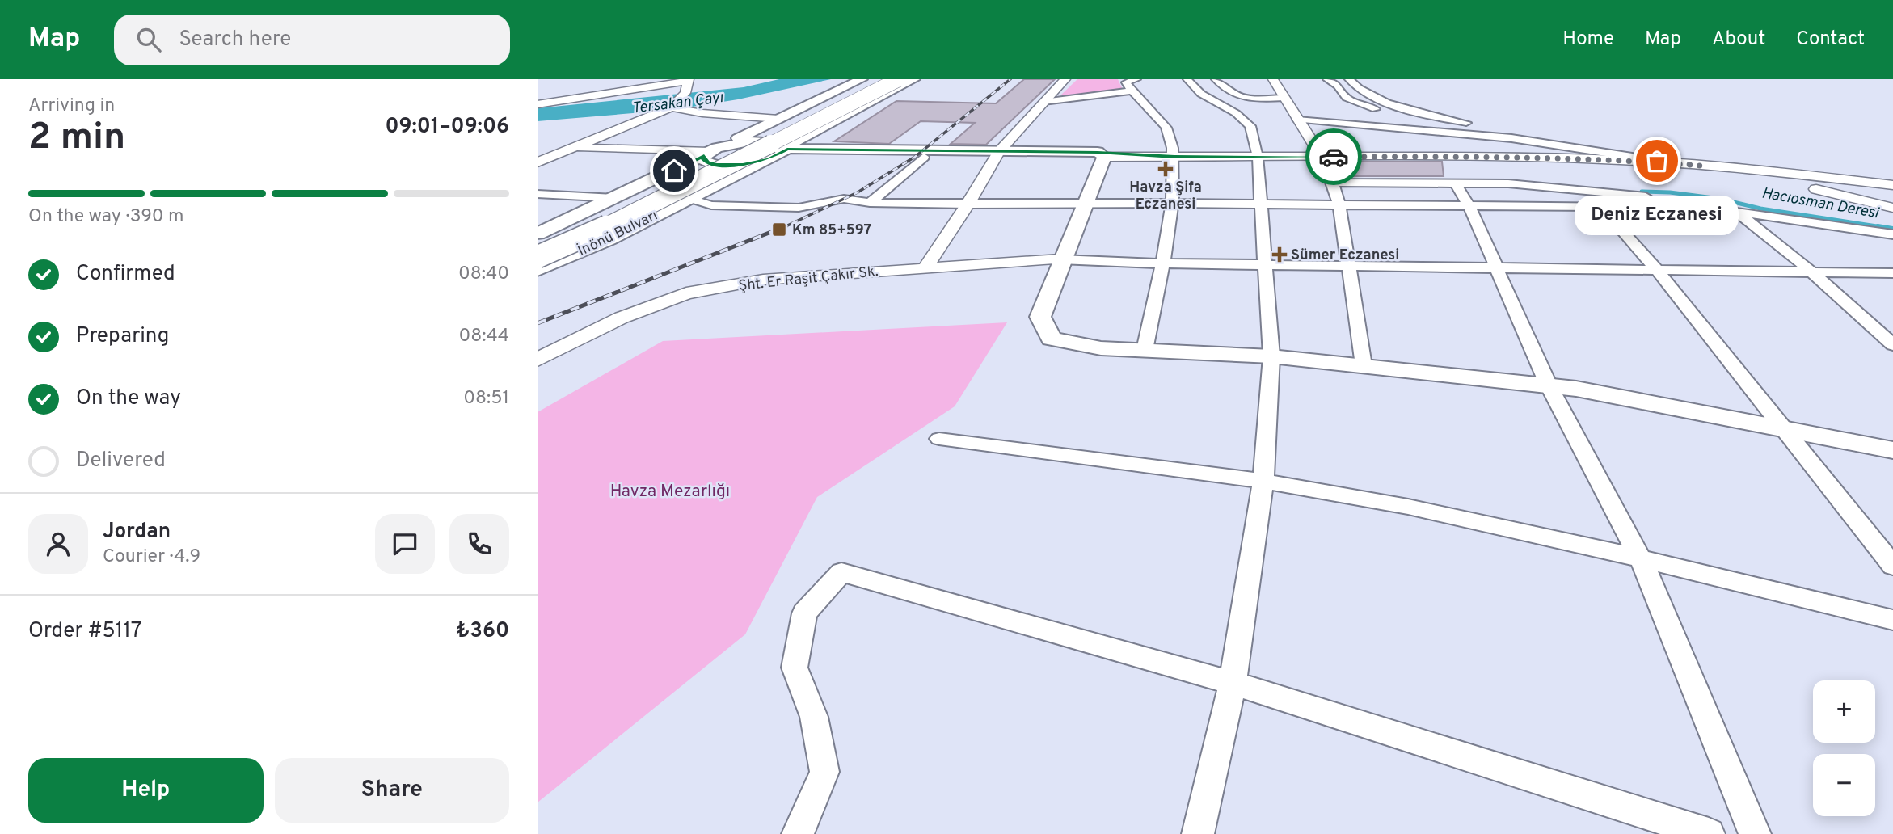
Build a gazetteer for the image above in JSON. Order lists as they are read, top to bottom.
{
  "streets": {
    "main road": ["İnönü Bulvarı"],
    "street": ["Şht. Er Raşit Çakır Sk."]
  },
  "water": ["Tersakan Çayı", "Hacıosman Deresi"],
  "parks": ["Havza Mezarlığı"],
  "places": {
    "other": ["Deniz Eczanesi"],
    "health": ["Havza Şifa Eczanesi", "Sümer Eczanesi"],
    "transit": ["Km 85+597"]
  },
  "page": {
    "header": "Map",
    "search": "Search here",
    "nav": [
      "Home",
      "Map",
      "About",
      "Contact"
    ],
    "heading": ["2 min", "Arriving in", "09:01–09:06"],
    "panel": [
      "Jordan",
      "Courier · 4.9",
      "Order #5117",
      "₺360"
    ],
    "bar": "On the way · 390 m",
    "bubble": "Deniz Eczanesi",
    "list": [
      ["Confirmed", "08:40"],
      ["Preparing", "08:44"],
      ["On the way", "08:51"],
      "Delivered"
    ],
    "map_buttons": ["+", "−"],
    "buttons": ["Help", "Share"]
  }
}
